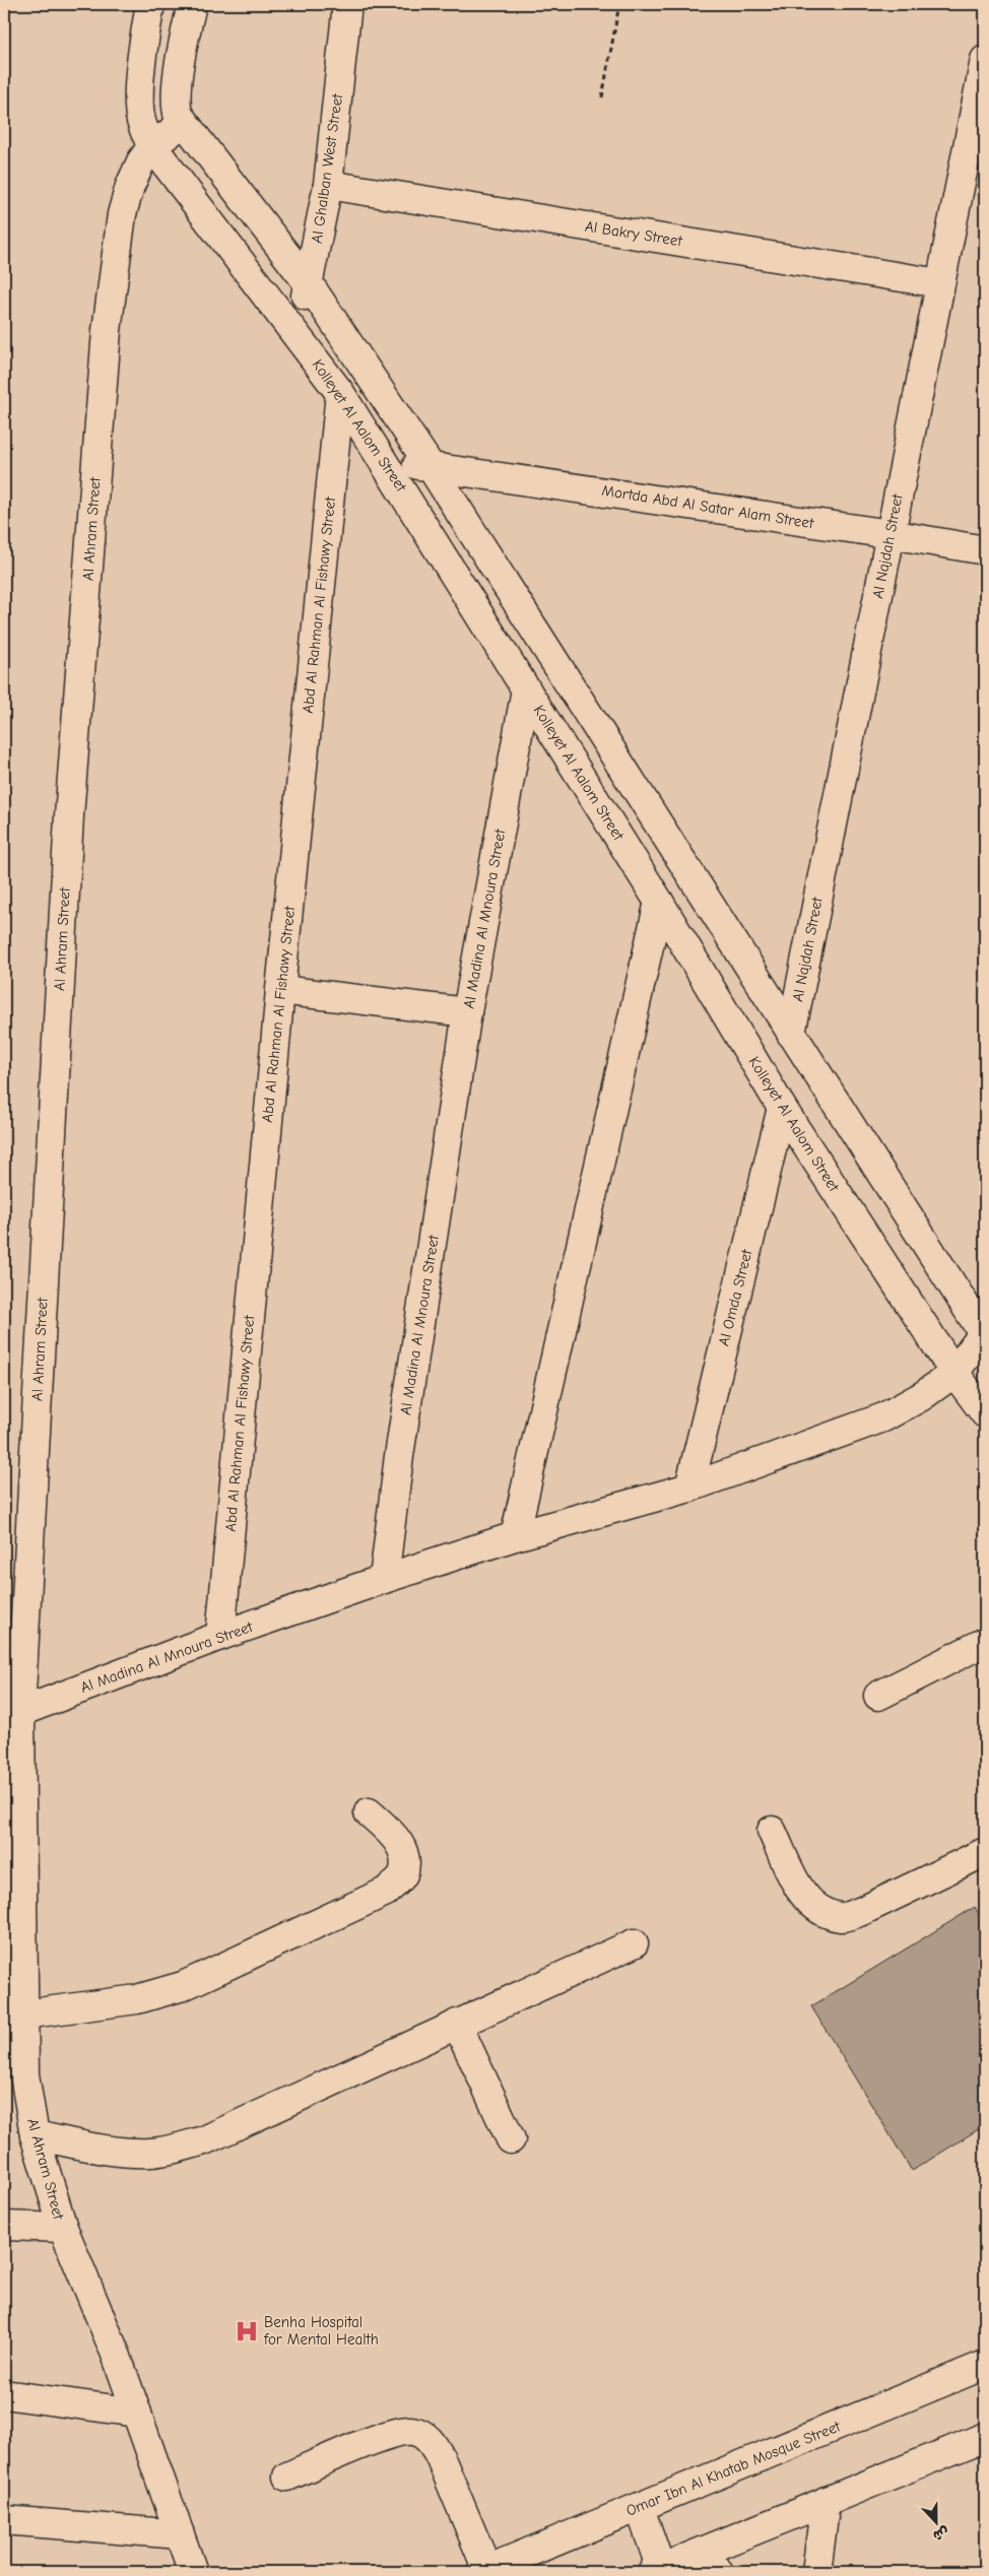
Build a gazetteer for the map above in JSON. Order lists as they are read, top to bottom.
{
  "streets": {
    "street": [
      "Al Ghalban West Street",
      "Al Bakry Street",
      "Kolleyet Al Aalom Street",
      "Mortda Abd Al Satar Alam Street",
      "Al Ahram Street",
      "Al Najdah Street",
      "Abd Al Rahman Al Fishawy Street",
      "Al Madina Al Mnoura Street",
      "Al Omda Street",
      "Omar Ibn Al Khatab Mosque Street"
    ]
  },
  "crossings": [
    ["Al Ghalban West Street", "Al Bakry Street"],
    ["Al Ghalban West Street", "Kolleyet Al Aalom Street"],
    ["Al Bakry Street", "Al Najdah Street"],
    ["Kolleyet Al Aalom Street", "Mortda Abd Al Satar Alam Street"],
    ["Kolleyet Al Aalom Street", "Al Ahram Street"],
    ["Kolleyet Al Aalom Street", "Abd Al Rahman Al Fishawy Street"],
    ["Kolleyet Al Aalom Street", "Al Madina Al Mnoura Street"],
    ["Kolleyet Al Aalom Street", "Al Omda Street"],
    ["Mortda Abd Al Satar Alam Street", "Al Najdah Street"],
    ["Al Ahram Street", "Al Madina Al Mnoura Street"],
    ["Abd Al Rahman Al Fishawy Street", "Al Madina Al Mnoura Street"]
  ],
  "places": {
    "hospital": ["Benha Hospital for Mental Health"]
  },
  "north": "bottom"
}
